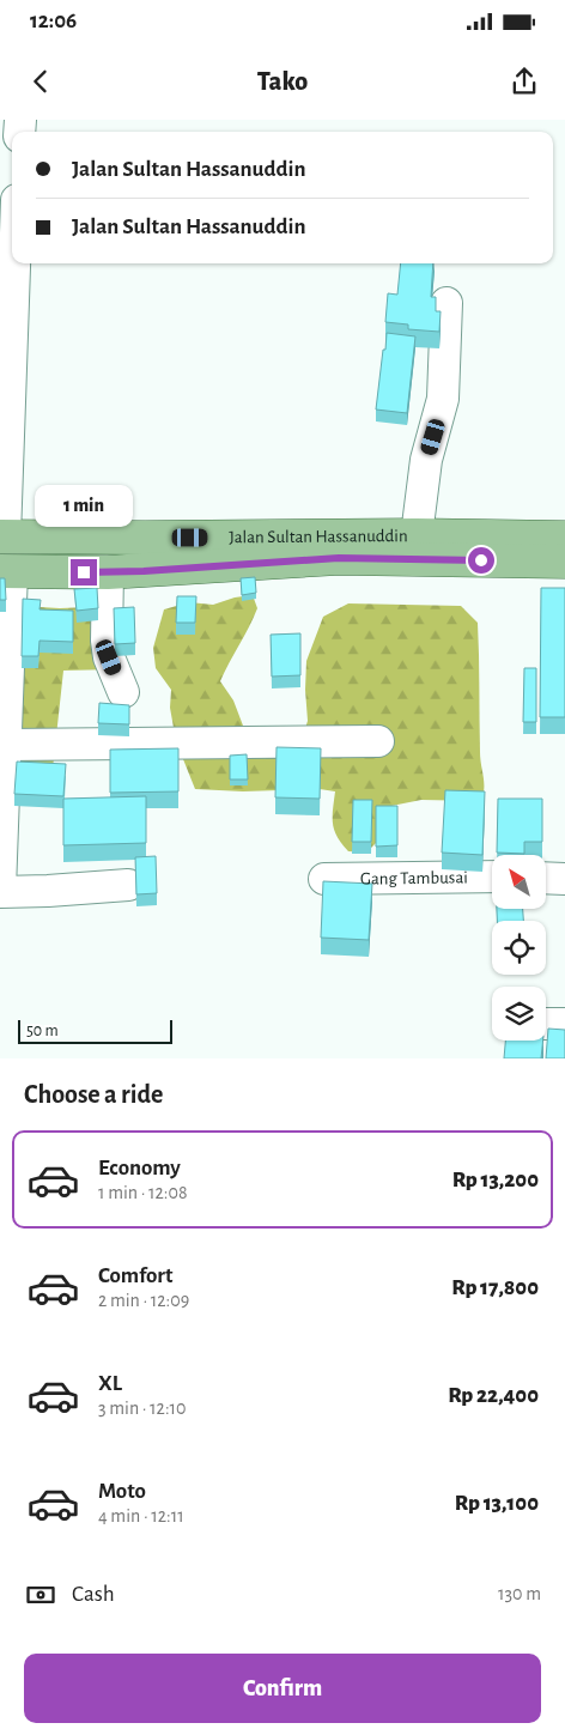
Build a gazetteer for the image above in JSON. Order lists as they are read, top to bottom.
{
  "streets": {
    "main road": ["Jalan Sultan Hassanuddin"],
    "street": ["Gang Tambusai"]
  },
  "scale_bar": "50 m",
  "north": "top left",
  "page": {
    "status": "12:06",
    "header": "Tako",
    "banner": ["Jalan Sultan Hassanuddin", "Jalan Sultan Hassanuddin"],
    "bubble": "1 min",
    "scale": "50 m",
    "heading": "Choose a ride",
    "list": [
      {
        "name": "Economy",
        "note": "1 min · 12:08",
        "value": "Rp 13,200"
      },
      {
        "name": "Comfort",
        "note": "2 min · 12:09",
        "value": "Rp 17,800"
      },
      {
        "name": "XL",
        "note": "3 min · 12:10",
        "value": "Rp 22,400"
      },
      {
        "name": "Moto",
        "note": "4 min · 12:11",
        "value": "Rp 13,100"
      }
    ],
    "pay": ["Cash", "130 m"],
    "buttons": "Confirm"
  }
}
